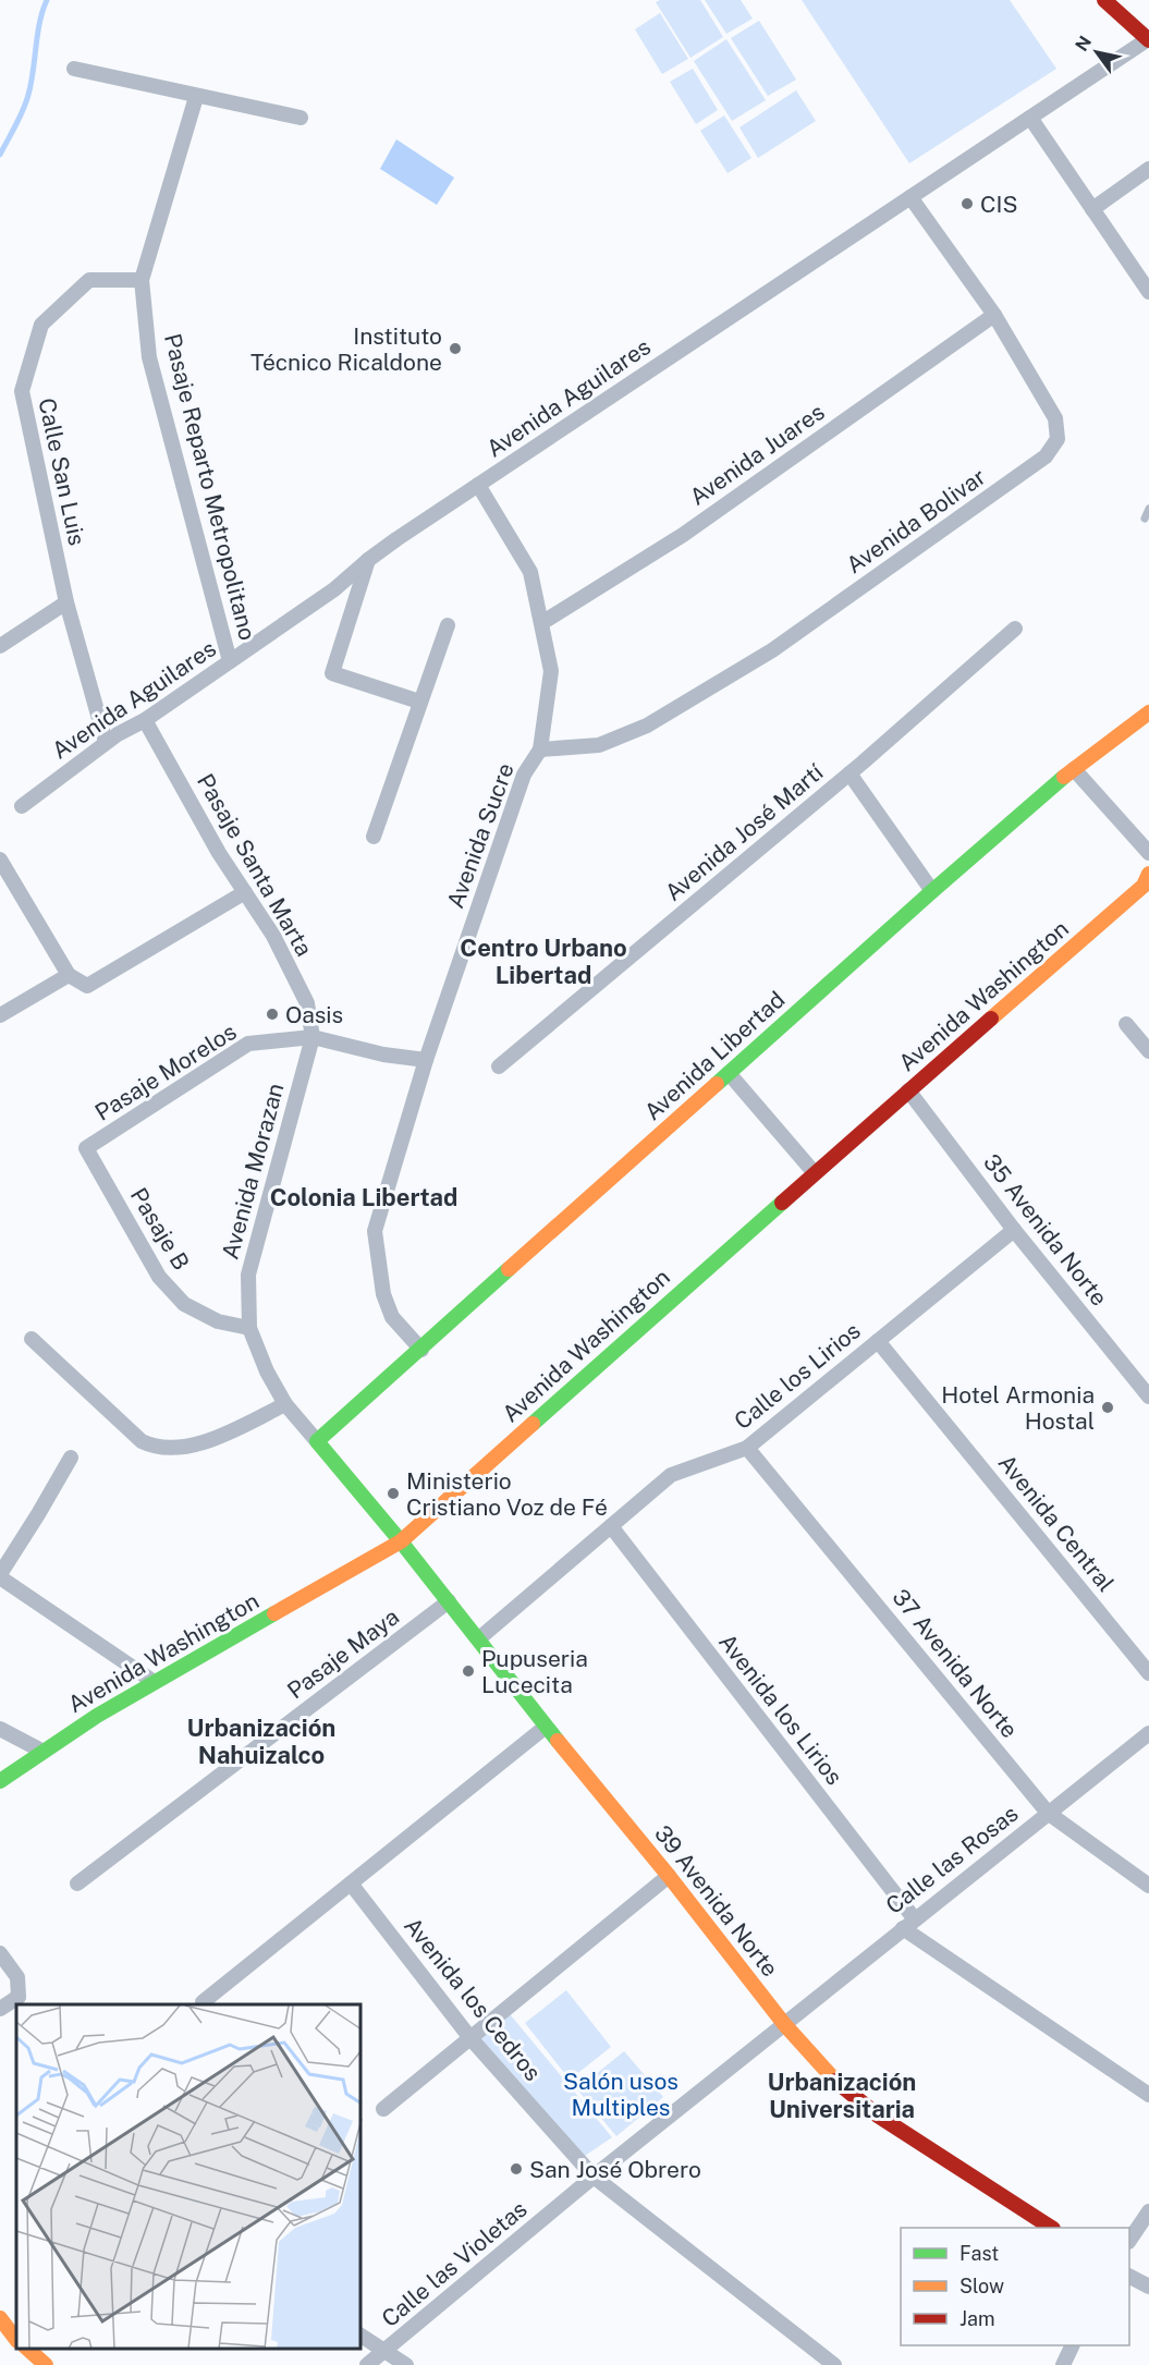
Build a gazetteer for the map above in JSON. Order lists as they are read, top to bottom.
{
  "streets": {
    "street": [
      "Avenida Aguilares",
      "Avenida Juares",
      "Calle San Luis",
      "Pasaje Reparto Metropolitano",
      "Avenida Bolivar",
      "Avenida José Martí",
      "Avenida Sucre",
      "Pasaje Santa Marta",
      "Avenida Washington",
      "Avenida Libertad",
      "Pasaje Morelos",
      "Avenida Morazan",
      "Pasaje B",
      "35 Avenida Norte",
      "Calle los Lirios",
      "Avenida Central",
      "Pasaje Maya",
      "37 Avenida Norte",
      "Avenida los Lirios",
      "Calle las Rosas",
      "39 Avenida Norte",
      "Avenida los Cedros",
      "Calle las Violetas"
    ]
  },
  "crossings": [
    ["Avenida Aguilares", "Calle San Luis"],
    ["Avenida Aguilares", "Pasaje Reparto Metropolitano"],
    ["Avenida Aguilares", "Avenida Bolivar"],
    ["Avenida Aguilares", "Avenida Sucre"],
    ["Avenida Aguilares", "Pasaje Santa Marta"],
    ["Avenida Juares", "Avenida Bolivar"],
    ["Avenida Juares", "Avenida Sucre"],
    ["Calle San Luis", "Pasaje Reparto Metropolitano"],
    ["Avenida Bolivar", "Avenida Sucre"],
    ["Avenida Sucre", "Avenida Libertad"],
    ["Avenida Sucre", "Pasaje Morelos"],
    ["Pasaje Santa Marta", "Pasaje Morelos"],
    ["Pasaje Santa Marta", "Avenida Morazan"],
    ["Avenida Washington", "Avenida Morazan"],
    ["Avenida Washington", "35 Avenida Norte"],
    ["Avenida Washington", "39 Avenida Norte"],
    ["Avenida Libertad", "Avenida Morazan"],
    ["Pasaje Morelos", "Avenida Morazan"],
    ["Pasaje Morelos", "Pasaje B"],
    ["Avenida Morazan", "Pasaje B"],
    ["Avenida Morazan", "39 Avenida Norte"],
    ["35 Avenida Norte", "Calle los Lirios"],
    ["Calle los Lirios", "Avenida Central"],
    ["Calle los Lirios", "37 Avenida Norte"],
    ["Calle los Lirios", "Avenida los Lirios"],
    ["Calle los Lirios", "39 Avenida Norte"],
    ["Pasaje Maya", "39 Avenida Norte"],
    ["37 Avenida Norte", "Calle las Rosas"],
    ["Avenida los Lirios", "Calle las Rosas"],
    ["Calle las Rosas", "39 Avenida Norte"],
    ["Calle las Rosas", "Calle las Violetas"],
    ["39 Avenida Norte", "Calle las Violetas"],
    ["Avenida los Cedros", "Calle las Violetas"]
  ],
  "districts": [
    "Centro Urbano Libertad",
    "Colonia Libertad",
    "Urbanización Nahuizalco",
    "Urbanización Universitaria"
  ],
  "parks": ["Salón usos Multiples"],
  "places": [
    "CIS",
    "Instituto Técnico Ricaldone",
    "Oasis",
    "Hotel Armonia Hostal",
    "Ministerio Cristiano Voz de Fé",
    "Pupuseria Lucecita",
    "San José Obrero"
  ],
  "legend": ["Fast", "Slow", "Jam"],
  "north": "top left"
}
